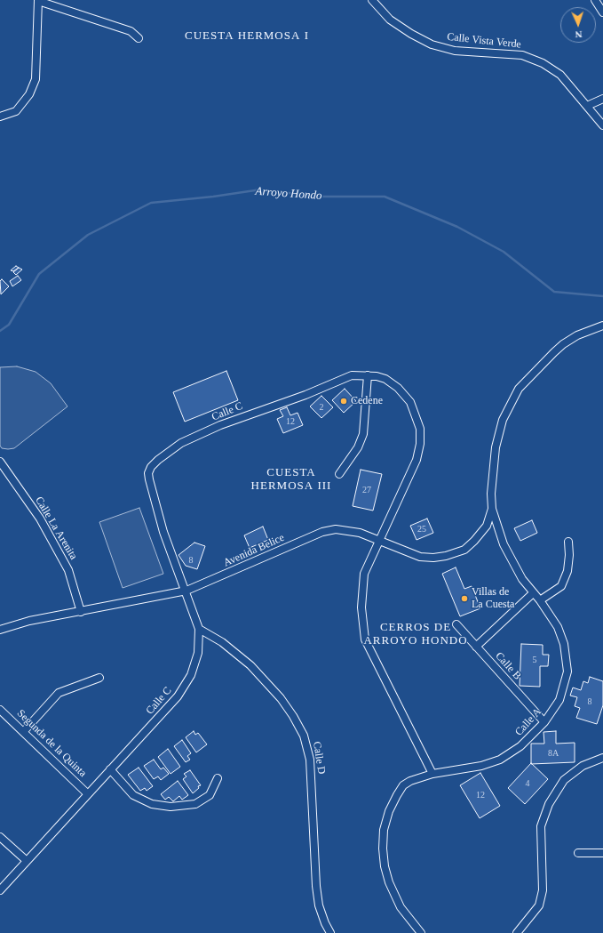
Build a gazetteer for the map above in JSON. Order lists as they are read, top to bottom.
{
  "streets": {
    "street": [
      "Calle Vista Verde",
      "Calle C",
      "Calle La Arenita",
      "Avenida Belice",
      "Calle B",
      "Calle A",
      "Segunda de la Quinta",
      "Calle D"
    ]
  },
  "crossings": [
    ["Calle C", "Avenida Belice"],
    ["Calle C", "Calle A"],
    ["Calle C", "Segunda de la Quinta"],
    ["Calle C", "Calle D"],
    ["Calle La Arenita", "Avenida Belice"],
    ["Avenida Belice", "Calle A"],
    ["Calle B", "Calle A"]
  ],
  "districts": ["CUESTA HERMOSA I", "CUESTA HERMOSA III", "CERROS DE ARROYO HONDO"],
  "water": ["Arroyo Hondo"],
  "places": ["Cedene", "Villas de La Cuesta"],
  "house_numbers": [
    "2",
    "12",
    "27",
    "25",
    "8",
    "5",
    "8",
    "8A",
    "4",
    "12"
  ],
  "north": "bottom"
}
